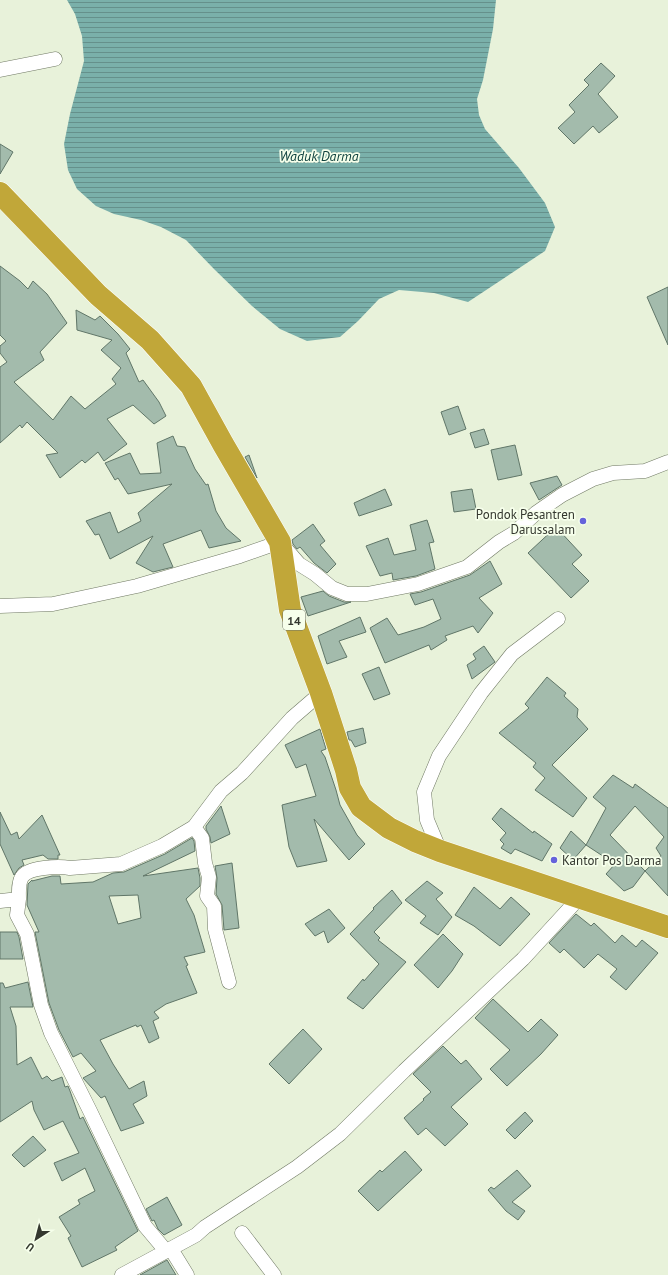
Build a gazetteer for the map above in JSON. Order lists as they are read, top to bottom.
{
  "streets": {
    "highway": ["14"]
  },
  "water": ["Waduk Darma"],
  "places": ["Pondok Pesantren Darussalam", "Kantor Pos Darma"],
  "north": "bottom left"
}
